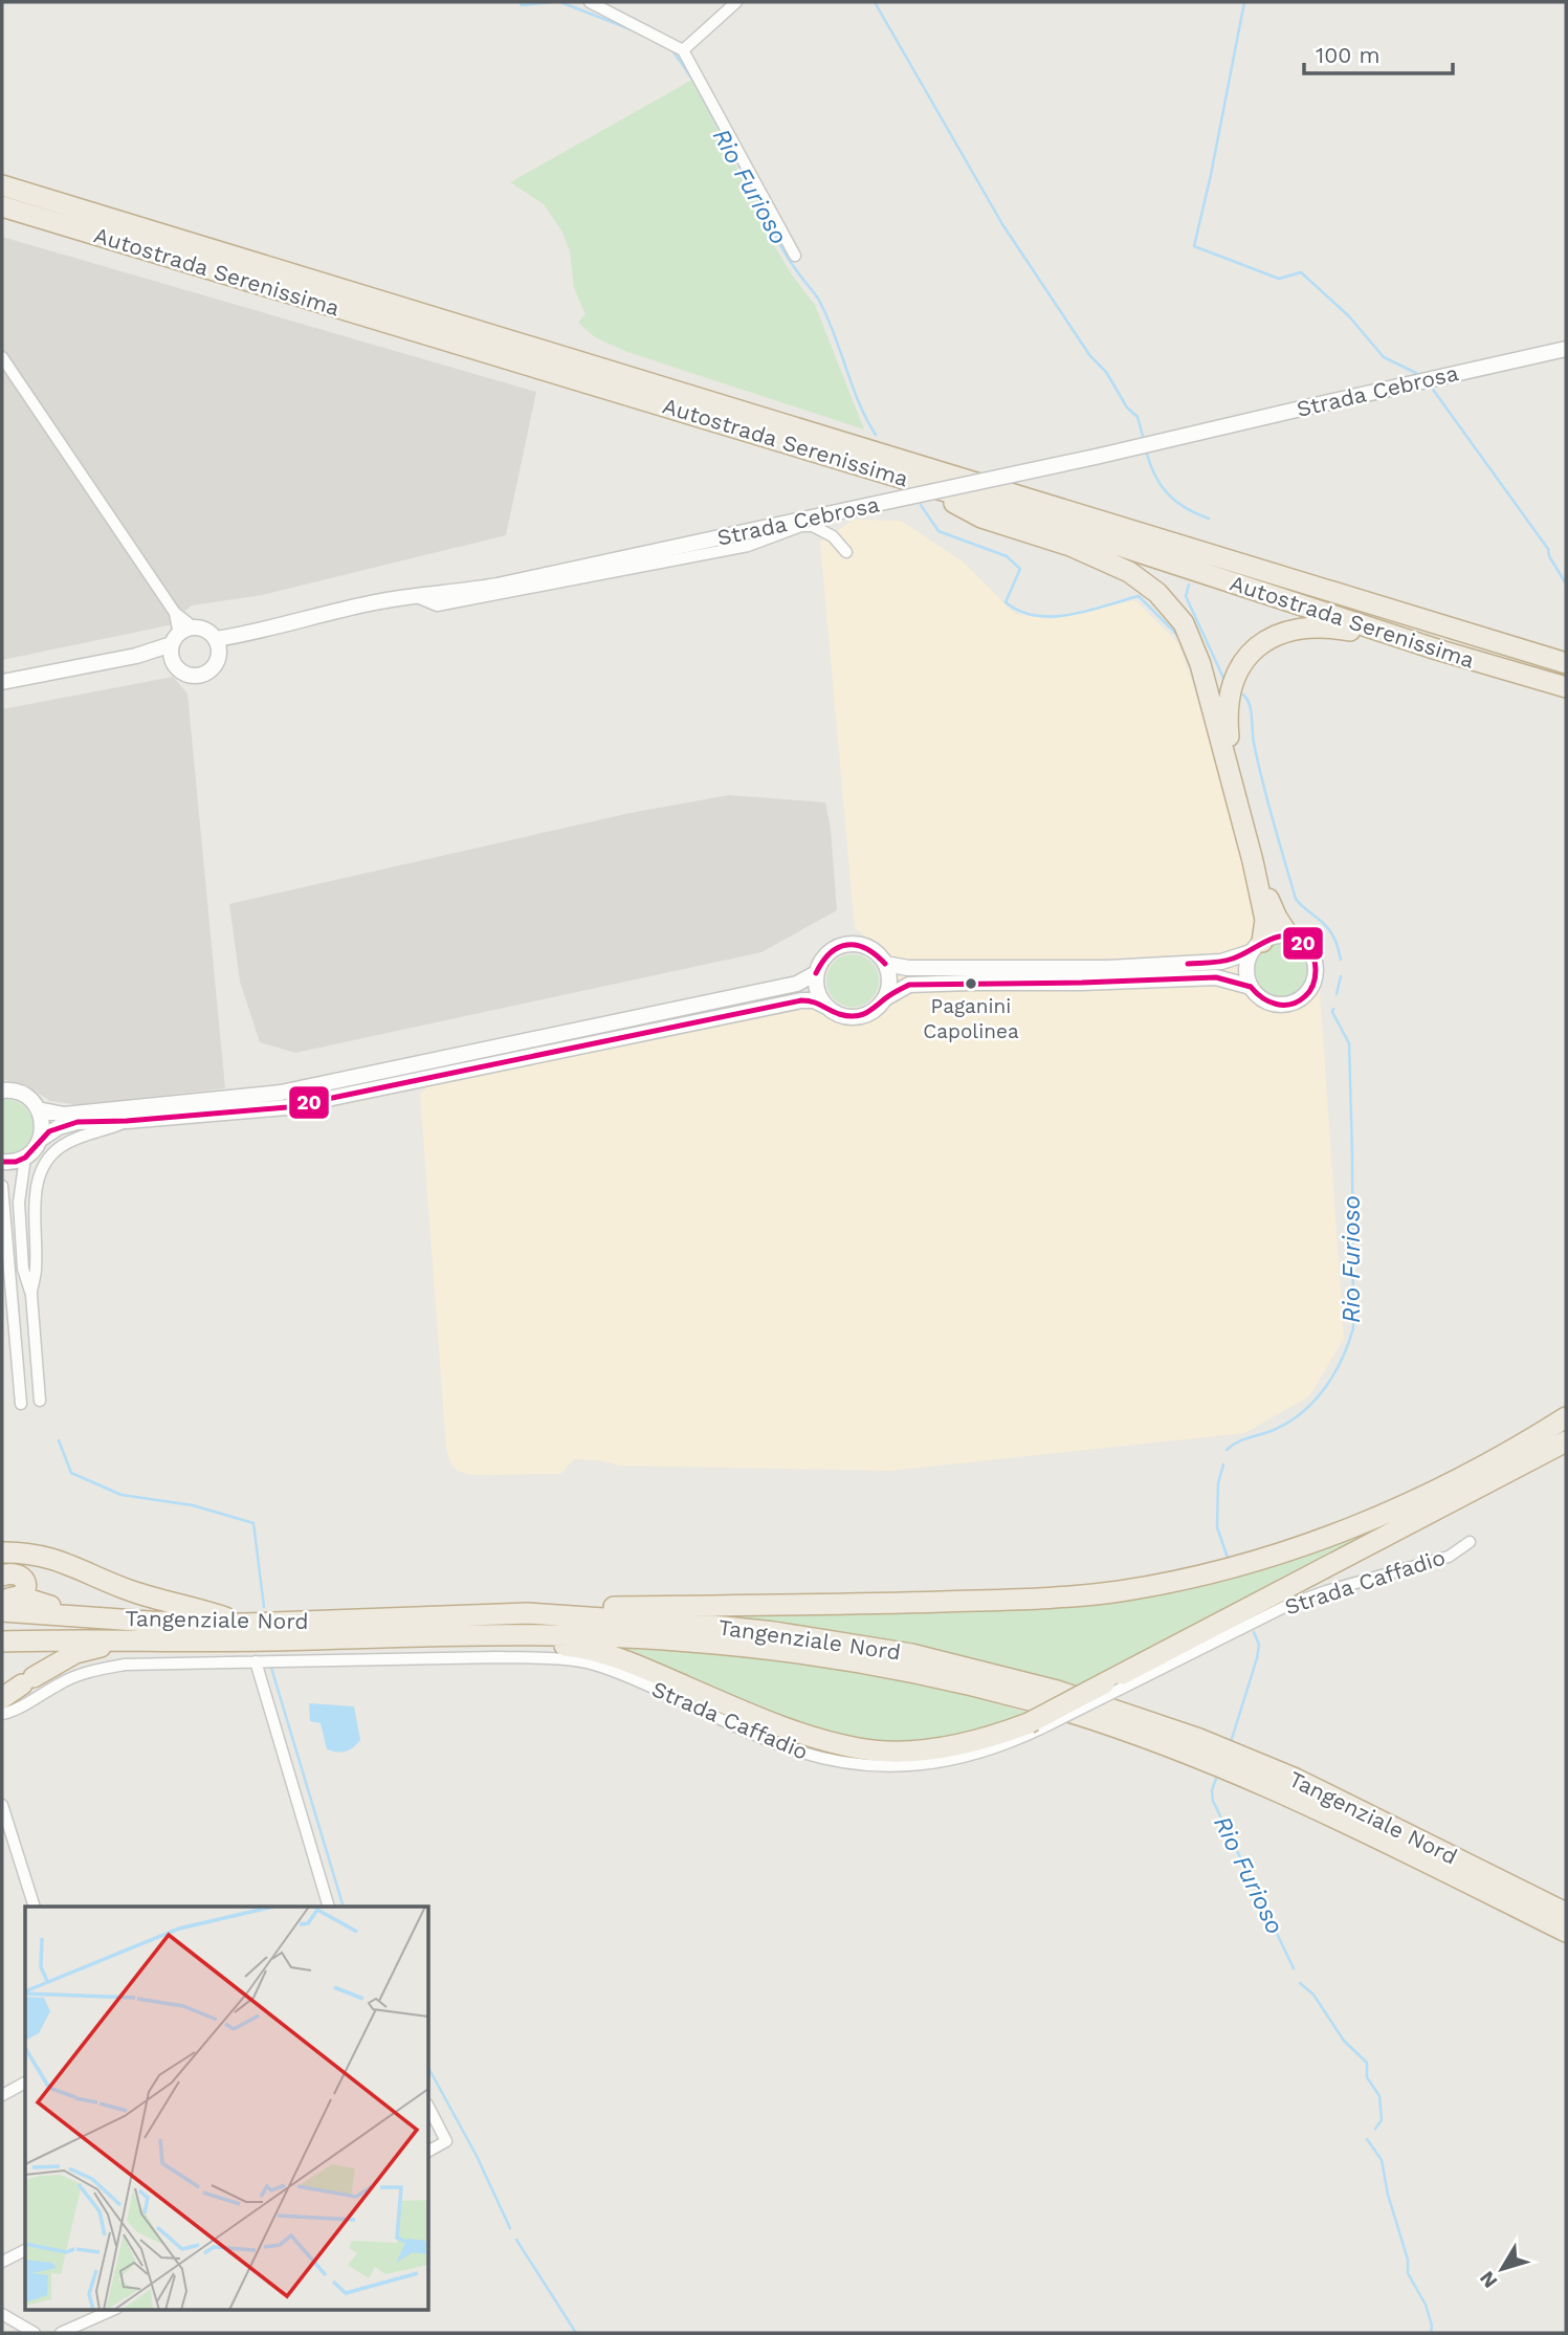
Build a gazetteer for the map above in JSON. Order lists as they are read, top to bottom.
{
  "streets": {
    "highway": ["Autostrada Serenissima", "Tangenziale Nord"],
    "street": ["Strada Cebrosa", "Strada Caffadio"]
  },
  "water": ["Rio Furioso"],
  "places": ["Paganini Capolinea"],
  "lines": ["transit line 20"],
  "scale_bar": "100 m",
  "north": "bottom left"
}
